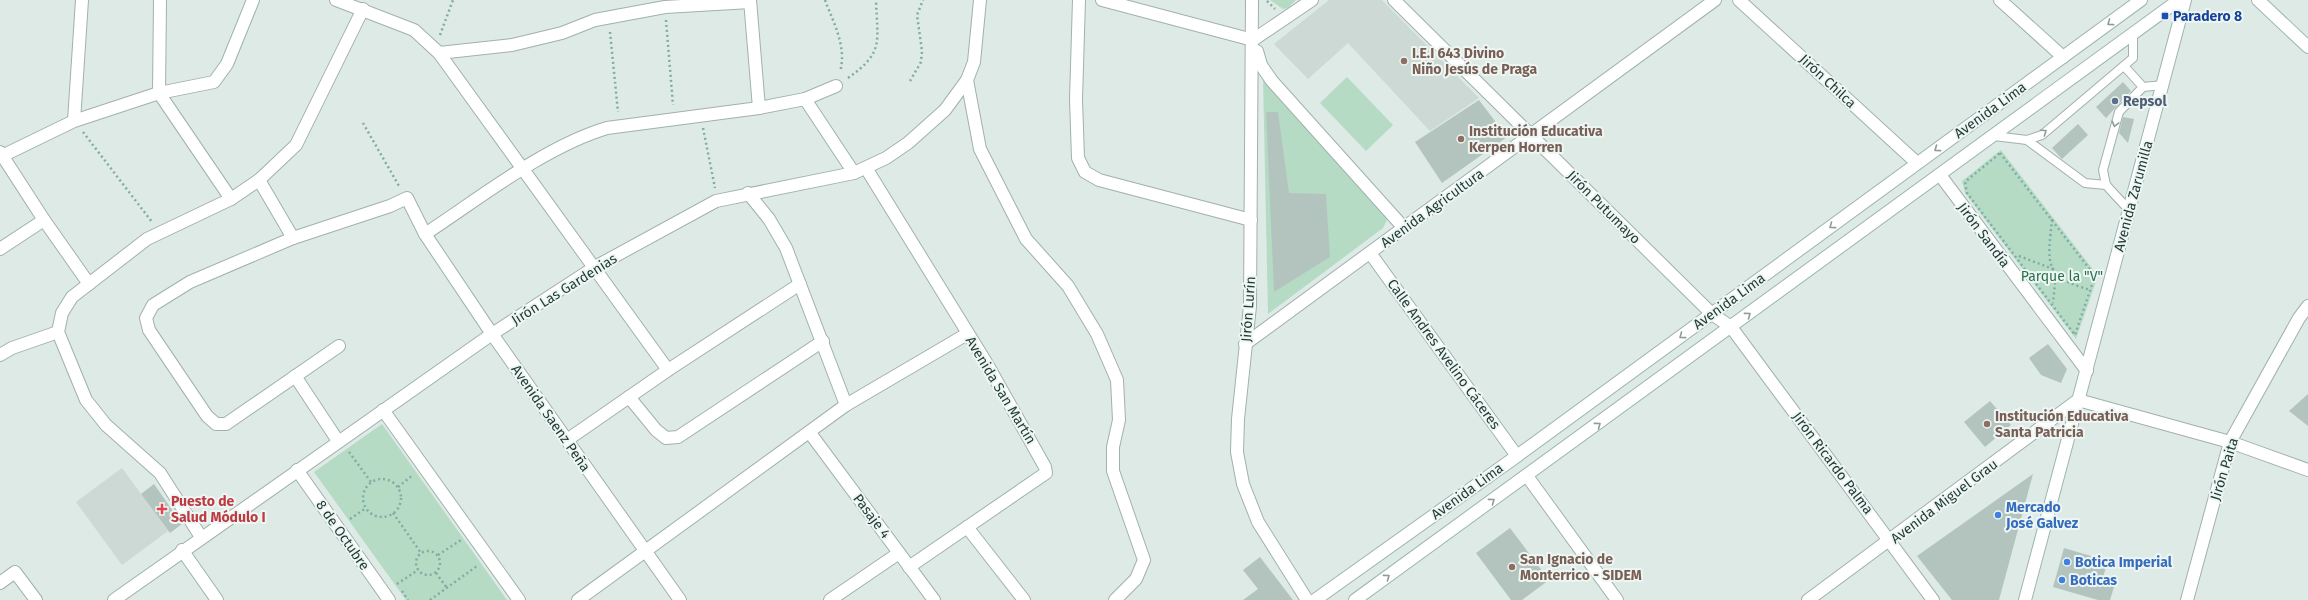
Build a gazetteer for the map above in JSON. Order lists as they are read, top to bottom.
{
  "streets": {
    "street": [
      "Jirón Chilca",
      "Avenida Lima",
      "Avenida Zarumilla",
      "Jirón Putumayo",
      "Avenida Agricultura",
      "Jirón Sandía",
      "Jirón Las Gardenias",
      "Jirón Lurín",
      "Calle Andres Avelino Cáceres",
      "Avenida San Martín",
      "Avenida Saenz Peña",
      "Jirón Ricardo Palma",
      "Jirón Paita",
      "Avenida Miguel Grau",
      "Pasaje 4",
      "8 de Octubre"
    ]
  },
  "crossings": [
    ["Jirón Chilca", "Avenida Lima"],
    ["Avenida Lima", "Jirón Putumayo"],
    ["Avenida Lima", "Jirón Sandía"],
    ["Avenida Lima", "Calle Andres Avelino Cáceres"],
    ["Avenida Lima", "Jirón Ricardo Palma"],
    ["Avenida Zarumilla", "Jirón Sandía"],
    ["Avenida Zarumilla", "Avenida Miguel Grau"],
    ["Jirón Putumayo", "Avenida Agricultura"],
    ["Jirón Putumayo", "Jirón Ricardo Palma"],
    ["Avenida Agricultura", "Jirón Lurín"],
    ["Avenida Agricultura", "Calle Andres Avelino Cáceres"],
    ["Jirón Las Gardenias", "Avenida San Martín"],
    ["Jirón Las Gardenias", "Avenida Saenz Peña"],
    ["Jirón Las Gardenias", "8 de Octubre"],
    ["Avenida San Martín", "Pasaje 4"],
    ["Jirón Ricardo Palma", "Avenida Miguel Grau"]
  ],
  "parks": ["Parque la \"V\""],
  "places": {
    "transit": ["Paradero 8"],
    "other": [
      "I.E.I 643 Divino Niño Jesús de Praga",
      "Repsol",
      "Institución Educativa Kerpen Horren",
      "Institución Educativa Santa Patricia",
      "Mercado José Galvez",
      "Botica Imperial",
      "San Ignacio de Monterrico - SIDEM",
      "Boticas"
    ],
    "health": ["Puesto de Salud Módulo I"]
  }
}
